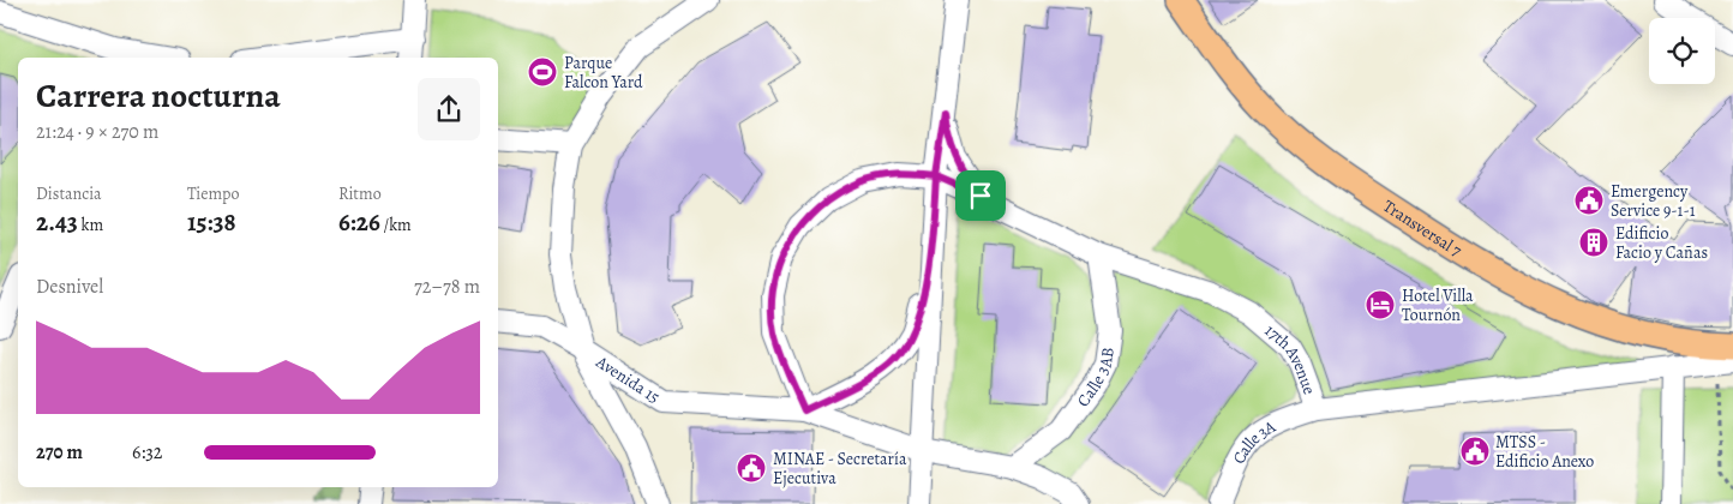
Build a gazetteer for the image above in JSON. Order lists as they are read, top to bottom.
{
  "streets": {
    "main road": ["Transversal 7"],
    "street": [
      "17th Avenue",
      "Calle 3AB",
      "Avenida 15",
      "Calle 3A"
    ]
  },
  "crossings": [
    ["Transversal 7", "17th Avenue"],
    ["17th Avenue", "Calle 3AB"],
    ["17th Avenue", "Avenida 15"],
    ["17th Avenue", "Calle 3A"],
    ["Calle 3AB", "Avenida 15"]
  ],
  "places": {
    "sports": ["Parque Falcon Yard"],
    "public building": ["Emergency Service 9-1-1", "MTSS - Edificio Anexo", "MINAE - Secretaría Ejecutiva"],
    "building": ["Edificio Facio y Cañas"],
    "hotel": ["Hotel Villa Tournón"]
  },
  "page": {
    "heading": ["Carrera nocturna", "21:24 · 9 × 270 m"],
    "stats": [
      ["Distancia", "2.43 km"],
      ["Tiempo", "15:38"],
      ["Ritmo", "6:26 /km"]
    ],
    "chart": ["Desnivel", "72–78 m"],
    "list": [
      {
        "name": "270 m",
        "note": "6:32"
      }
    ]
  }
}
